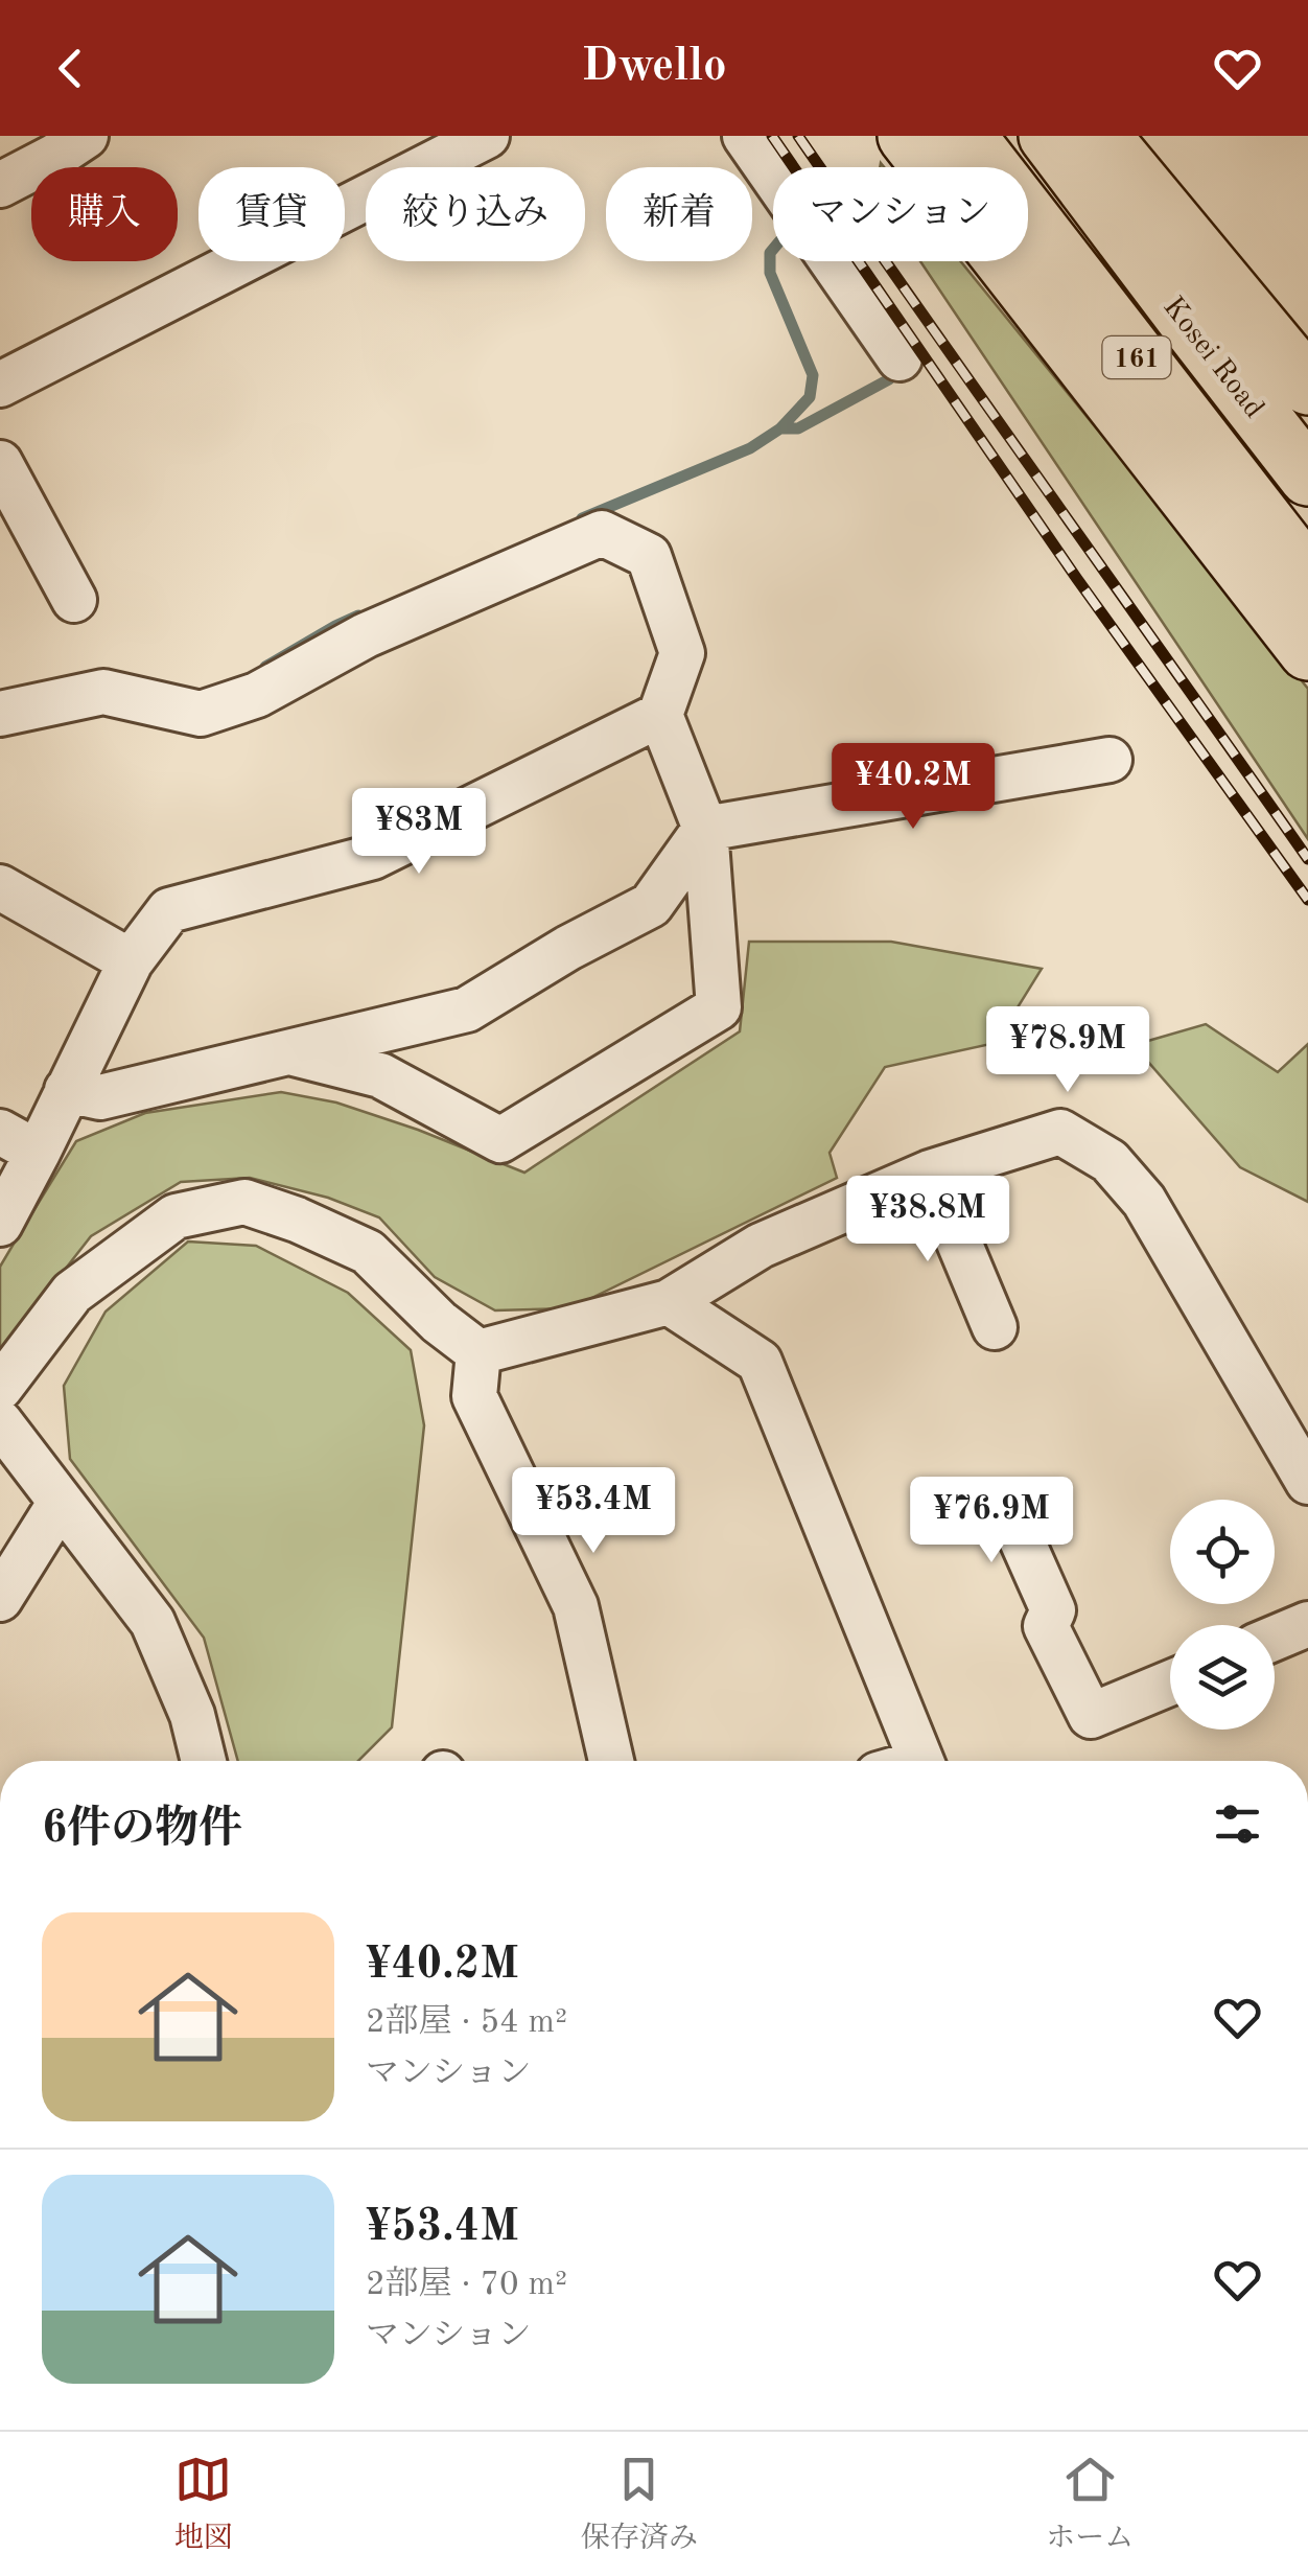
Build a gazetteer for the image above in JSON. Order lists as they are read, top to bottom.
{
  "streets": {
    "highway": ["Kosei Road", "161"]
  },
  "page": {
    "header": "Dwello",
    "chip": [
      "購入",
      "賃貸",
      "絞り込み",
      "新着",
      "マンション"
    ],
    "price": [
      "¥40.2M",
      "¥83M",
      "¥78.9M",
      "¥38.8M",
      "¥53.4M",
      "¥76.9M"
    ],
    "heading": "6件の物件",
    "list": [
      {
        "name": "¥40.2M",
        "note": "2部屋 · 54 m² · マンション"
      },
      {
        "name": "¥53.4M",
        "note": "2部屋 · 70 m² · マンション"
      }
    ],
    "tabs": ["地図", "保存済み", "ホーム"]
  }
}
